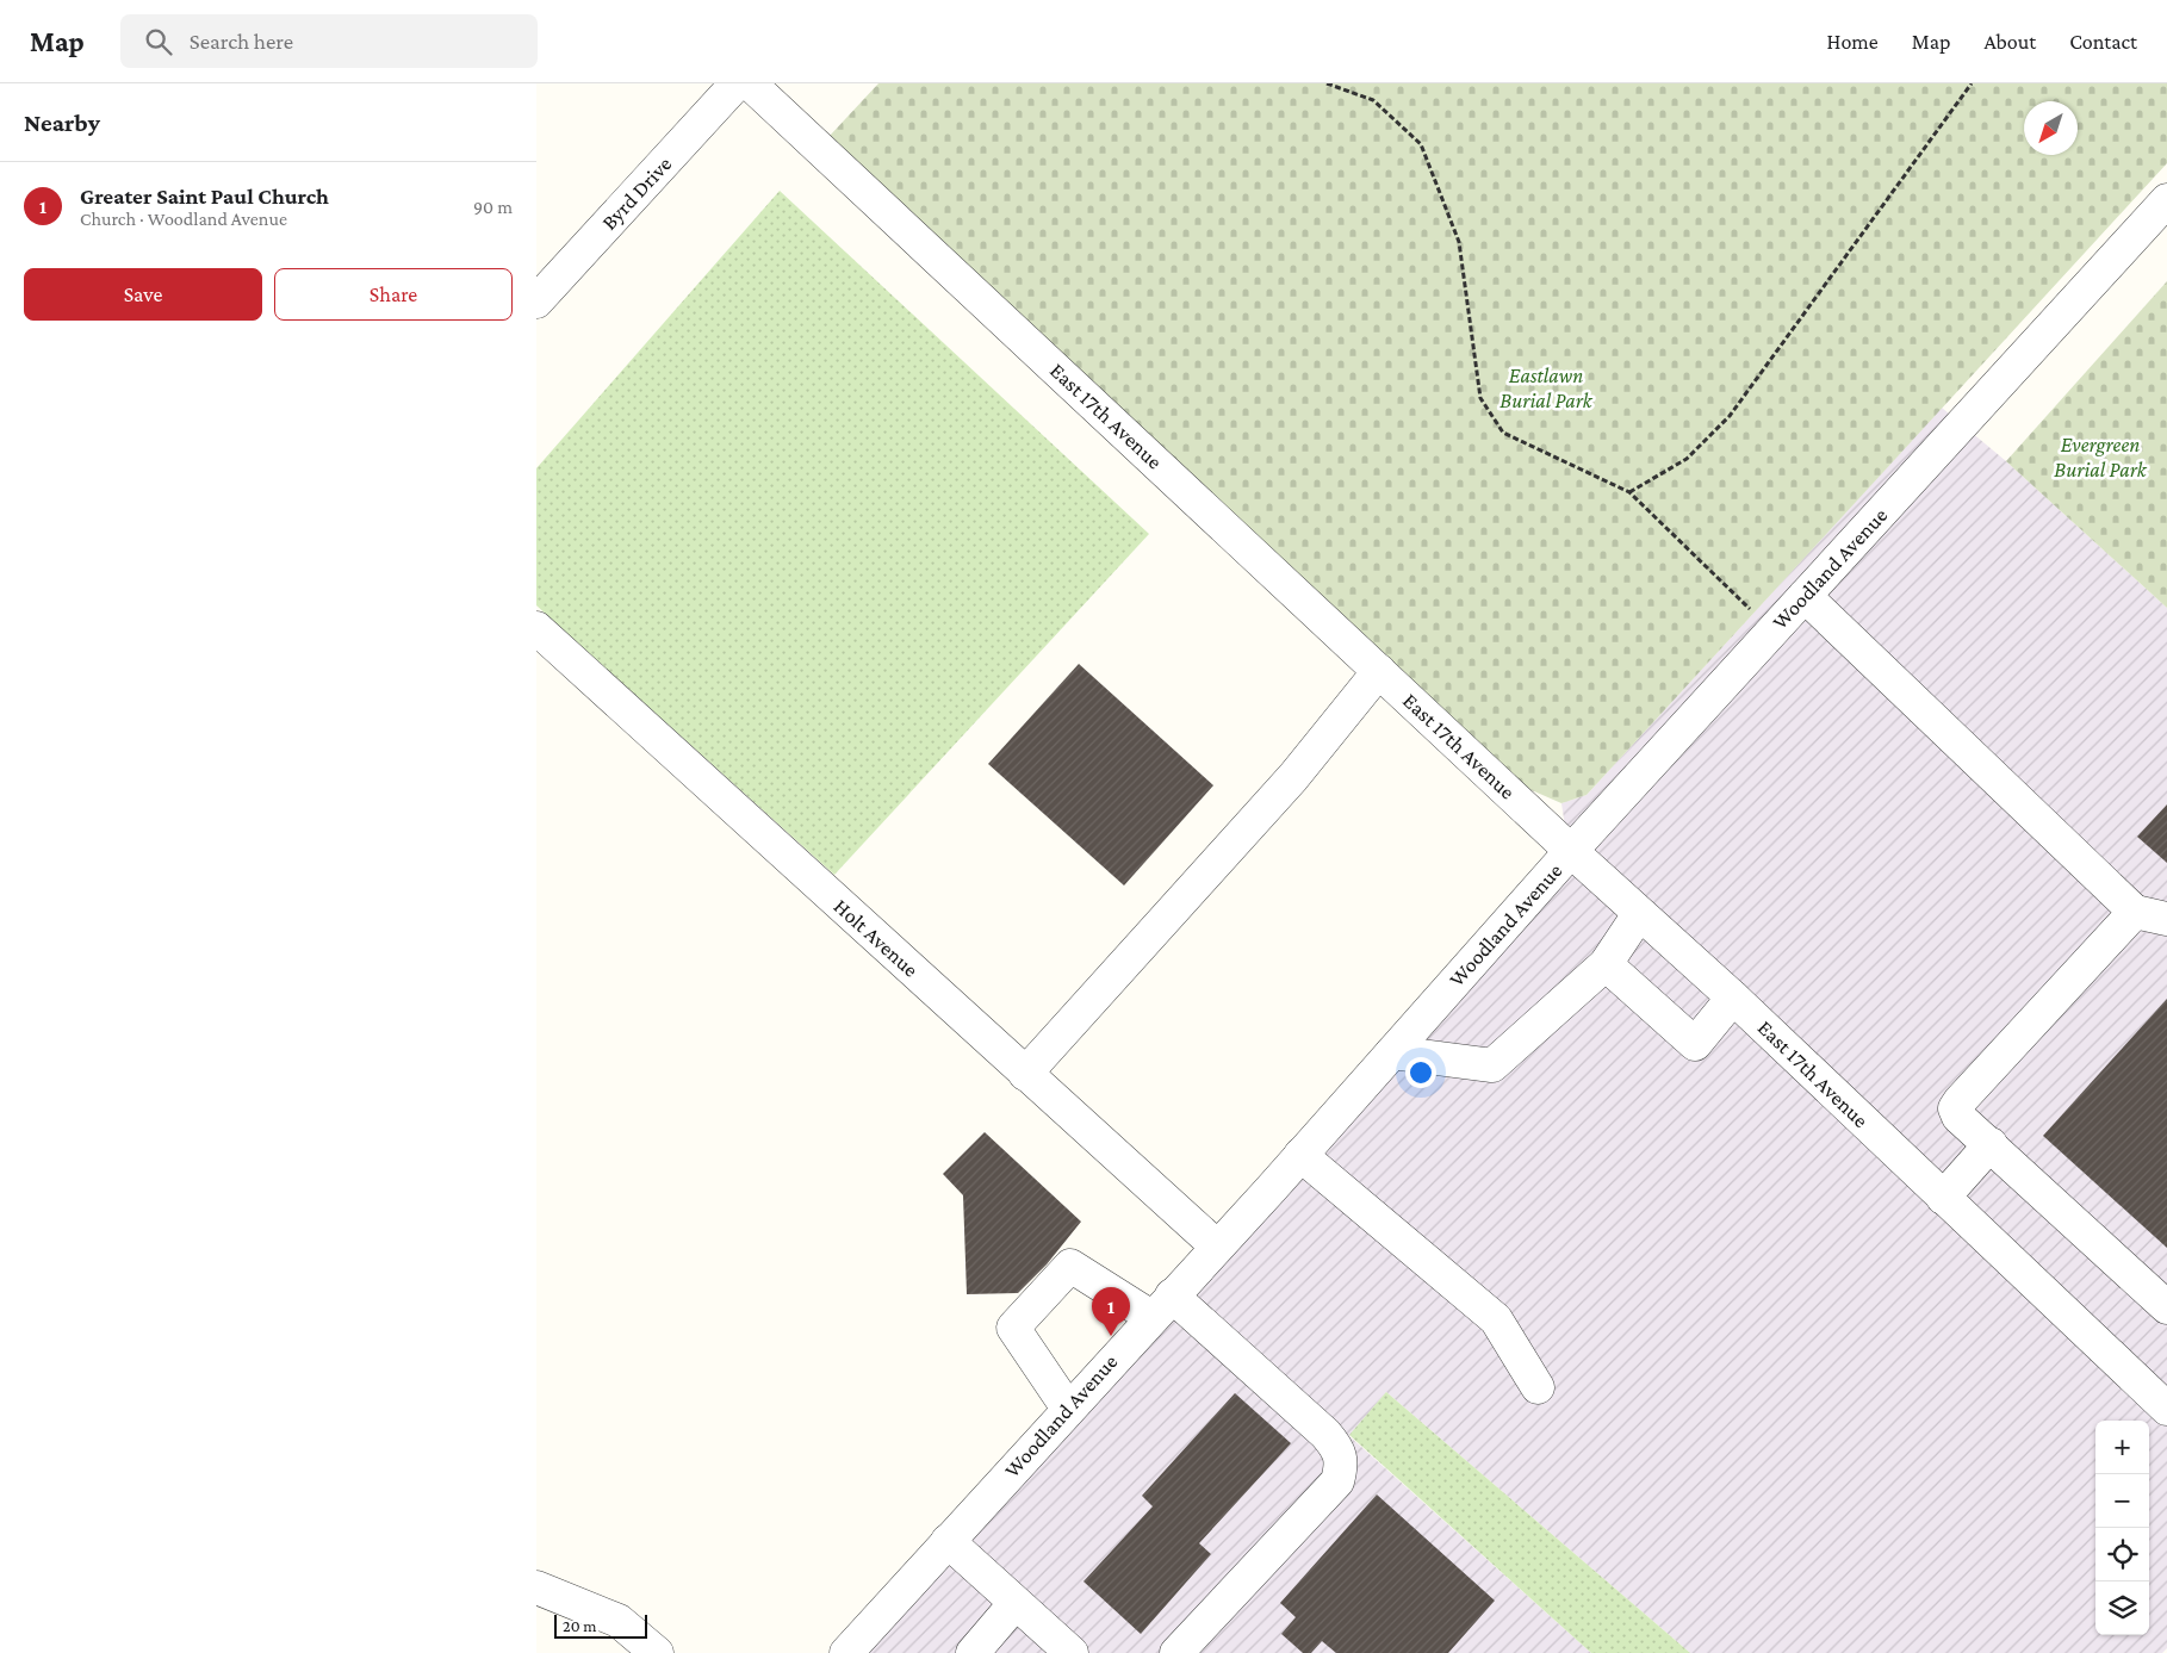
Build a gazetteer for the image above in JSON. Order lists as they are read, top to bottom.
{
  "streets": {
    "street": [
      "Byrd Drive",
      "East 17th Avenue",
      "Woodland Avenue",
      "Holt Avenue"
    ]
  },
  "crossings": [
    ["East 17th Avenue", "Woodland Avenue"],
    ["Woodland Avenue", "Holt Avenue"]
  ],
  "parks": ["Eastlawn Burial Park", "Evergreen Burial Park"],
  "scale_bar": "20 m",
  "north": "bottom left",
  "page": {
    "header": "Map",
    "search": "Search here",
    "nav": [
      "Home",
      "Map",
      "About",
      "Contact"
    ],
    "heading": "Nearby",
    "list": [
      {
        "mark": "1",
        "name": "Greater Saint Paul Church",
        "note": "Church · Woodland Avenue",
        "value": "90 m"
      }
    ],
    "buttons": ["Save", "Share"],
    "pins": "1",
    "map_buttons": ["+", "−"],
    "scale": "20 m"
  }
}
